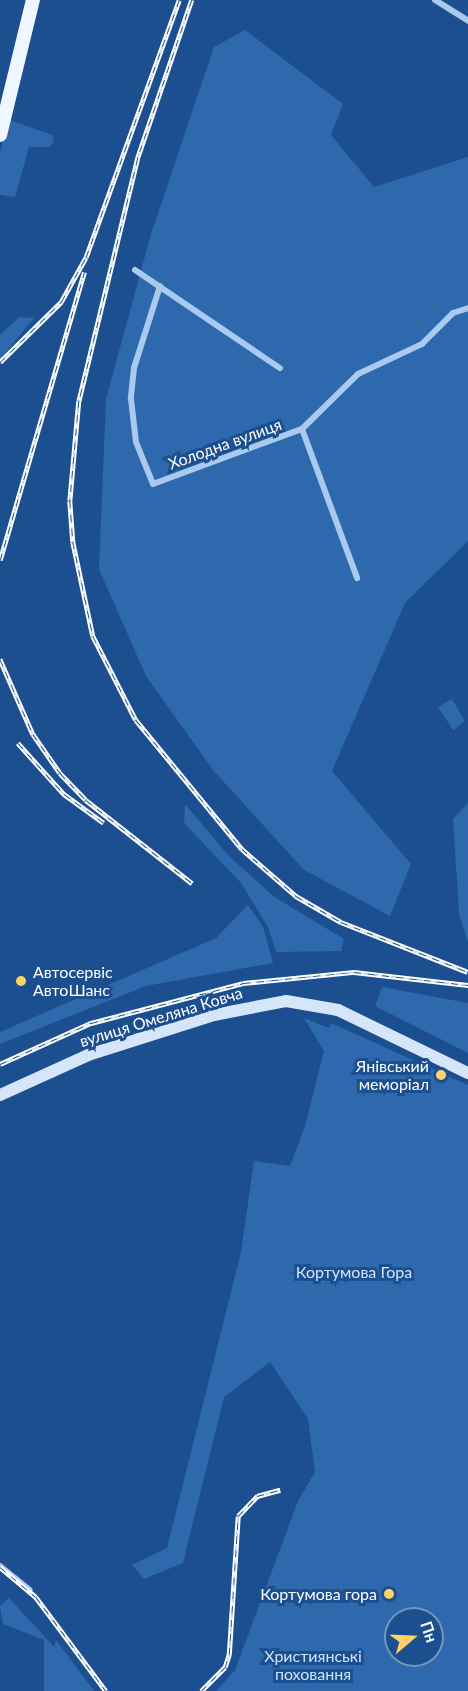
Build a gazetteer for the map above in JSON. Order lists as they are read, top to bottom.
{
  "streets": {
    "main road": ["вулиця Омеляна Ковча"],
    "street": ["Холодна вулиця"]
  },
  "parks": ["Кортумова Гора", "Християнські поховання"],
  "places": ["Автосервіс АвтоШанс", "Янівський меморіал", "Кортумова гора"],
  "north": "right"
}
